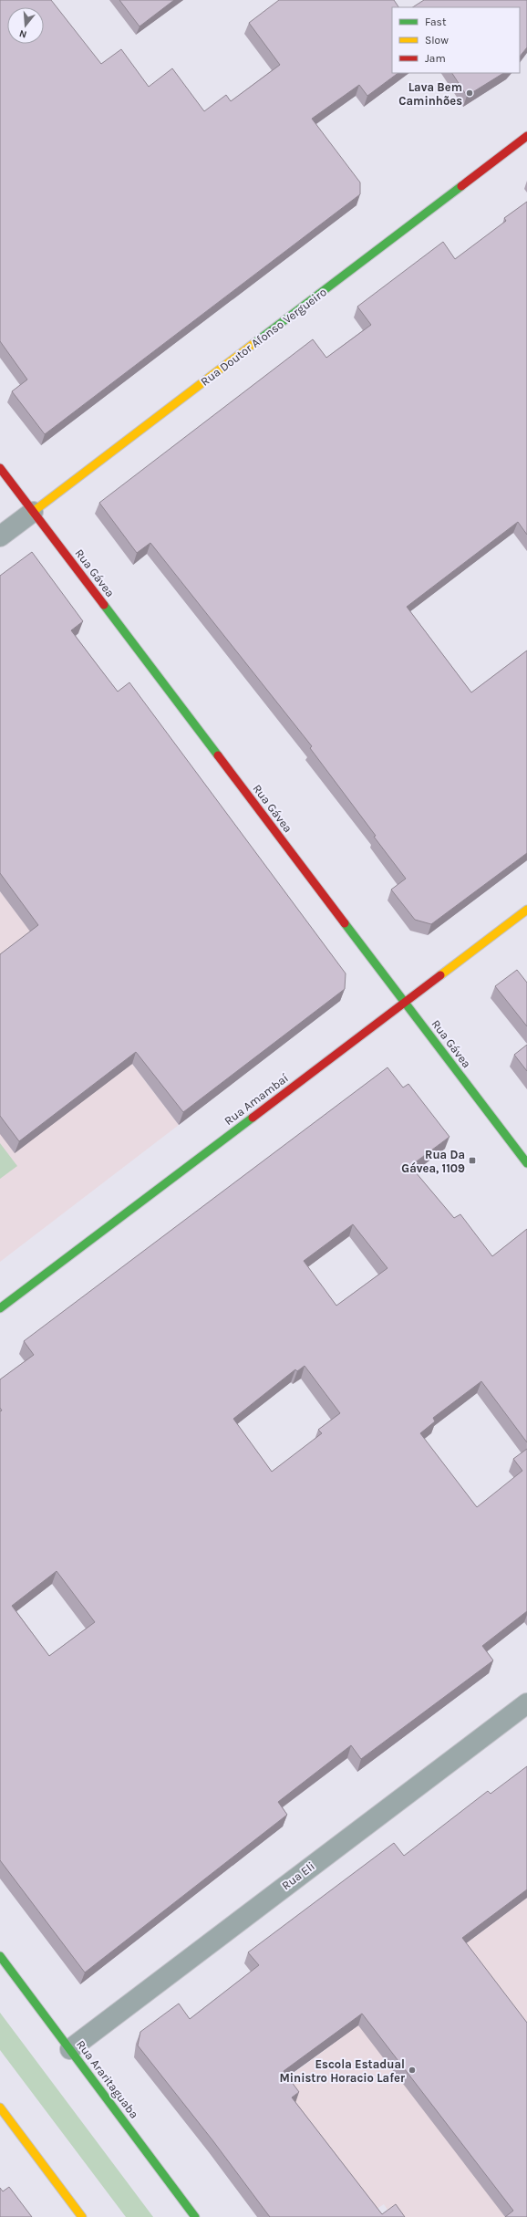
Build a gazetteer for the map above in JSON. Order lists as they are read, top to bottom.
{
  "streets": {
    "main road": [
      "Rua Doutor Afonso Vergueiro",
      "Rua Gávea",
      "Rua Amambaí",
      "Rua Araritaguaba"
    ],
    "street": ["Rua Eli"]
  },
  "crossings": [
    ["Rua Doutor Afonso Vergueiro", "Rua Gávea"],
    ["Rua Gávea", "Rua Amambaí"],
    ["Rua Eli", "Rua Araritaguaba"]
  ],
  "places": {
    "other": ["Lava Bem Caminhões", "Escola Estadual Ministro Horacio Lafer"],
    "transit": ["Rua Da Gávea, 1109"]
  },
  "legend": ["Fast", "Slow", "Jam"],
  "north": "bottom"
}
